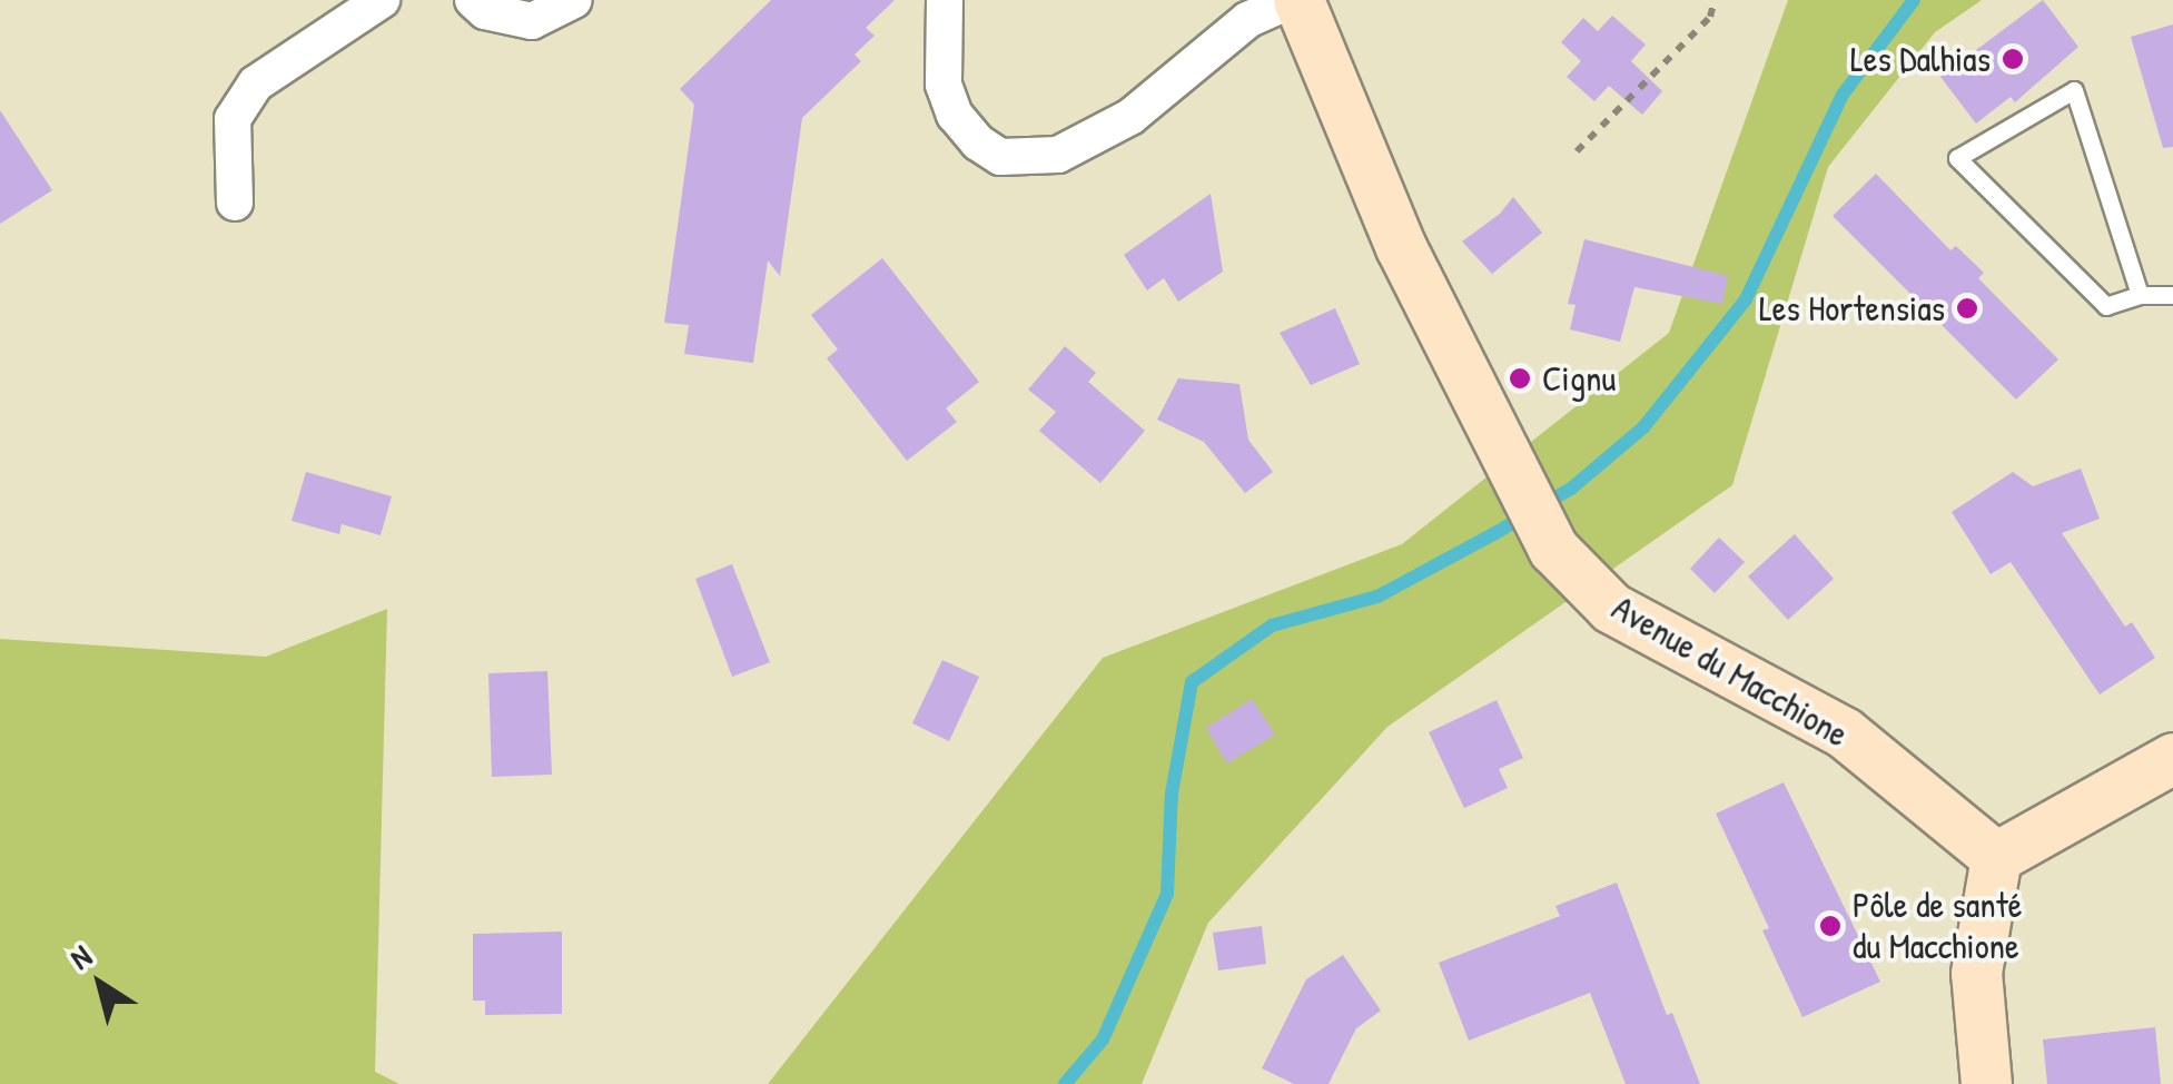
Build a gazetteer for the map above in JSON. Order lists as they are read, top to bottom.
{
  "streets": {
    "main road": ["Avenue du Macchione"]
  },
  "places": [
    "Les Dalhias",
    "Les Hortensias",
    "Cignu",
    "Pôle de santé du Macchione"
  ],
  "north": "top left"
}
